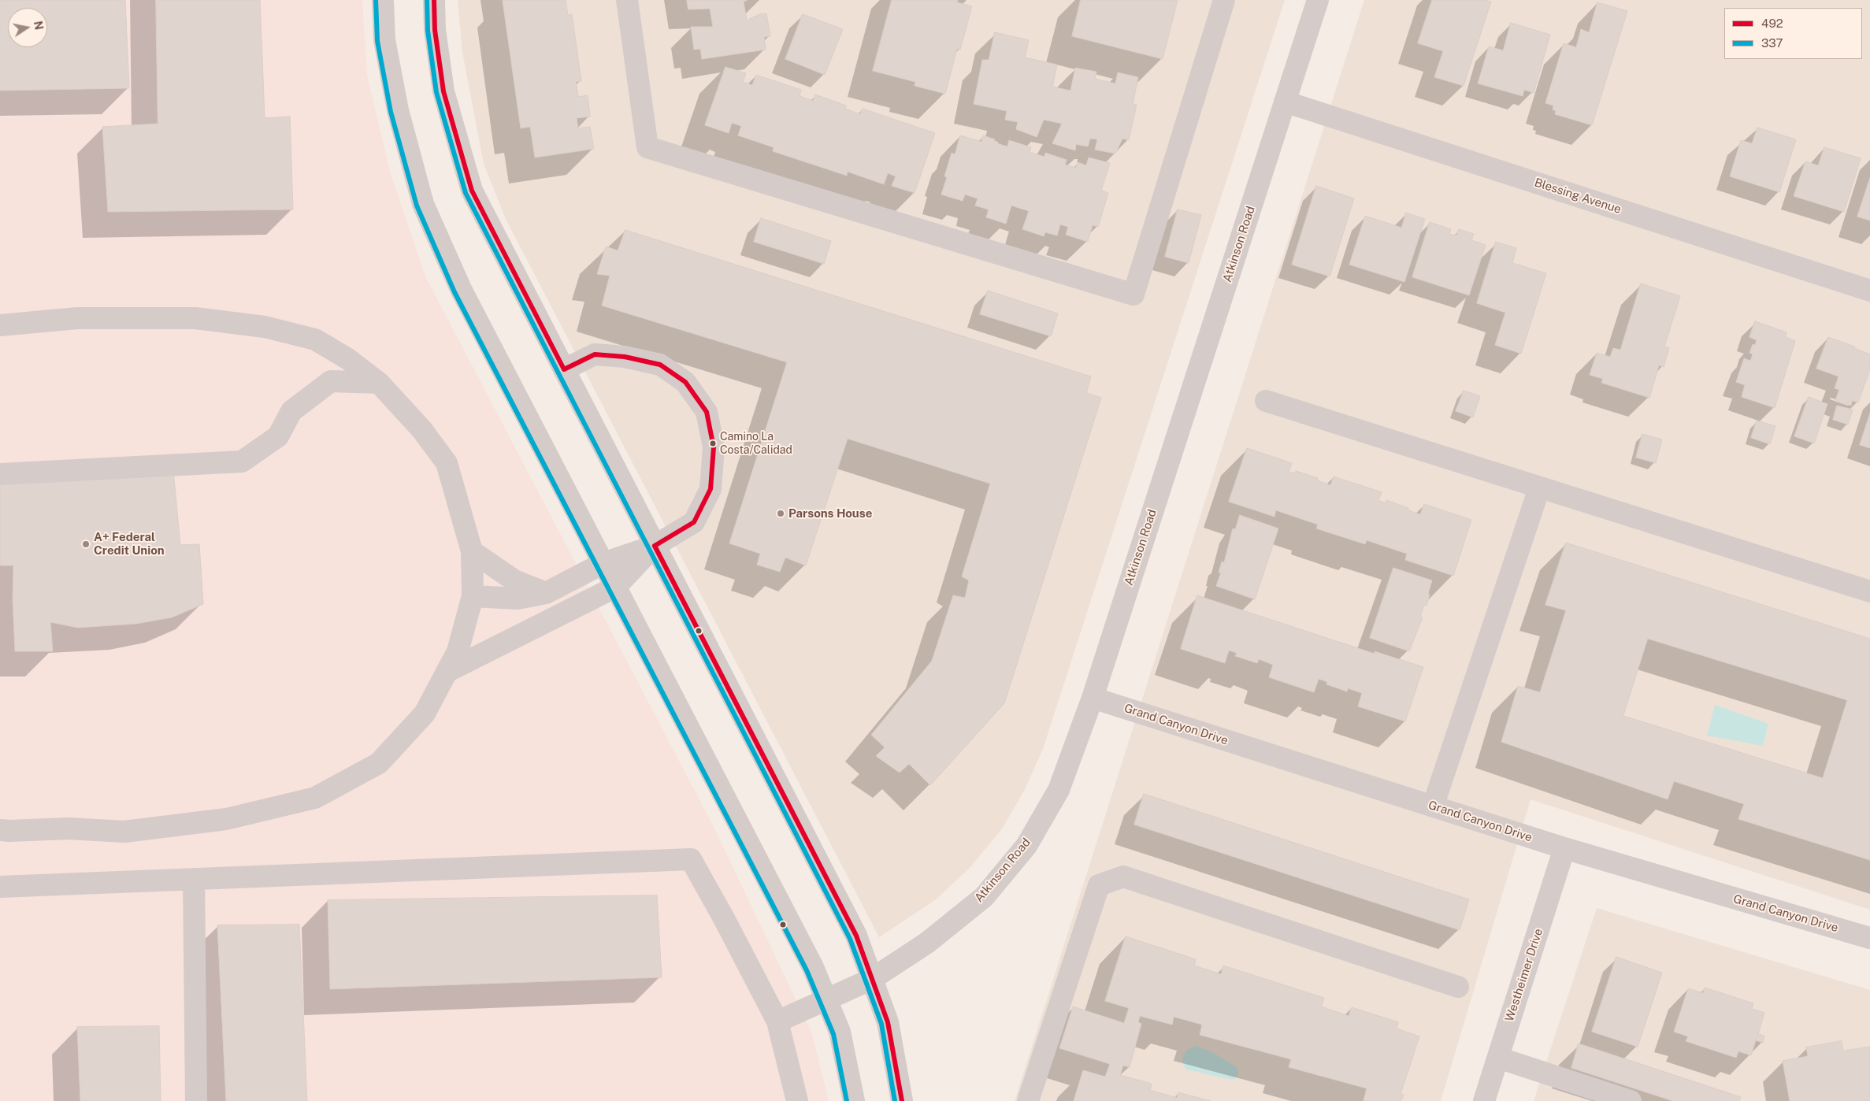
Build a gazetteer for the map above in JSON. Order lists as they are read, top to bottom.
{
  "streets": {
    "street": [
      "Blessing Avenue",
      "Atkinson Road",
      "Grand Canyon Drive",
      "Westheimer Drive"
    ]
  },
  "crossings": [
    ["Blessing Avenue", "Atkinson Road"],
    ["Atkinson Road", "Grand Canyon Drive"],
    ["Grand Canyon Drive", "Westheimer Drive"]
  ],
  "places": ["Camino La Costa/Calidad", "Parsons House", "A+ Federal Credit Union"],
  "lines": ["transit line 492", "transit line 337"],
  "legend": ["492", "337"],
  "north": "right"
}
